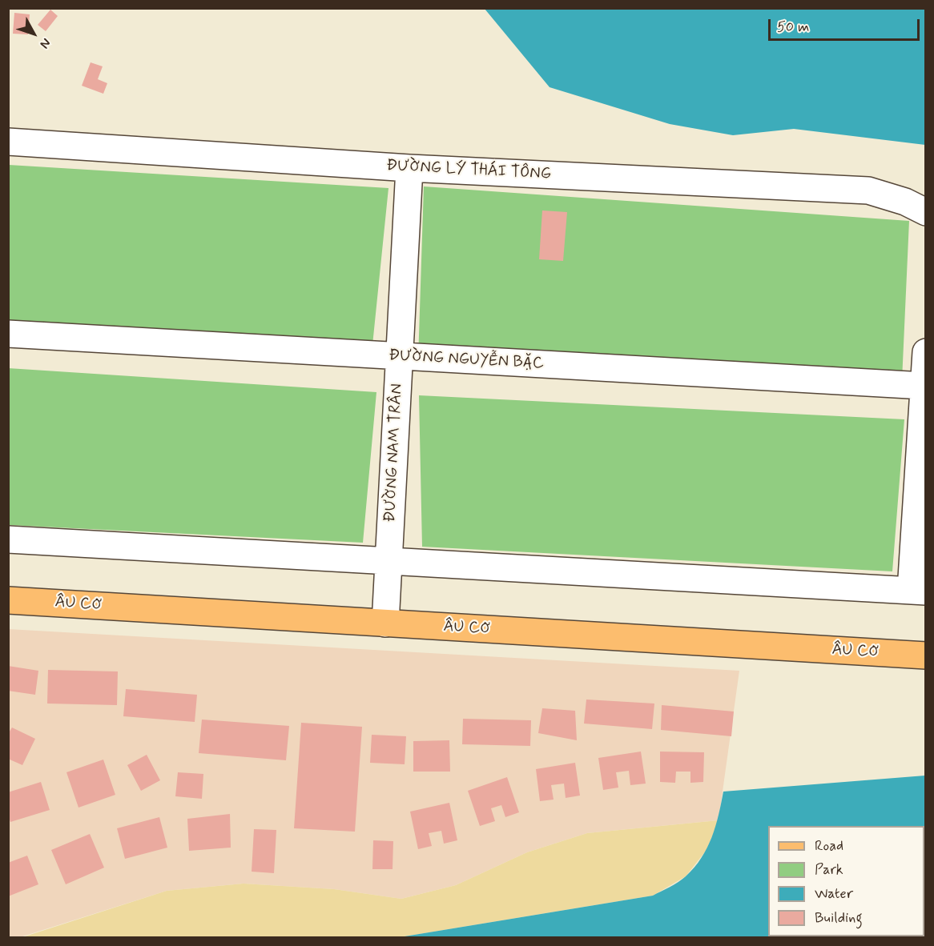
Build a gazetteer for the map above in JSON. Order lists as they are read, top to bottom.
{
  "streets": {
    "main road": ["ÂU CƠ"],
    "street": ["ĐƯỜNG LÝ THÁI TÔNG", "ĐƯỜNG NGUYỄN BẶC", "ĐƯỜNG NAM TRÂN"]
  },
  "crossings": [
    ["ĐƯỜNG LÝ THÁI TÔNG", "ĐƯỜNG NAM TRÂN"],
    ["ĐƯỜNG NGUYỄN BẶC", "ĐƯỜNG NAM TRÂN"],
    ["ĐƯỜNG NAM TRÂN", "ÂU CƠ"]
  ],
  "legend": [
    "Road",
    "Park",
    "Water",
    "Building"
  ],
  "scale_bar": "50 m",
  "north": "bottom right"
}
